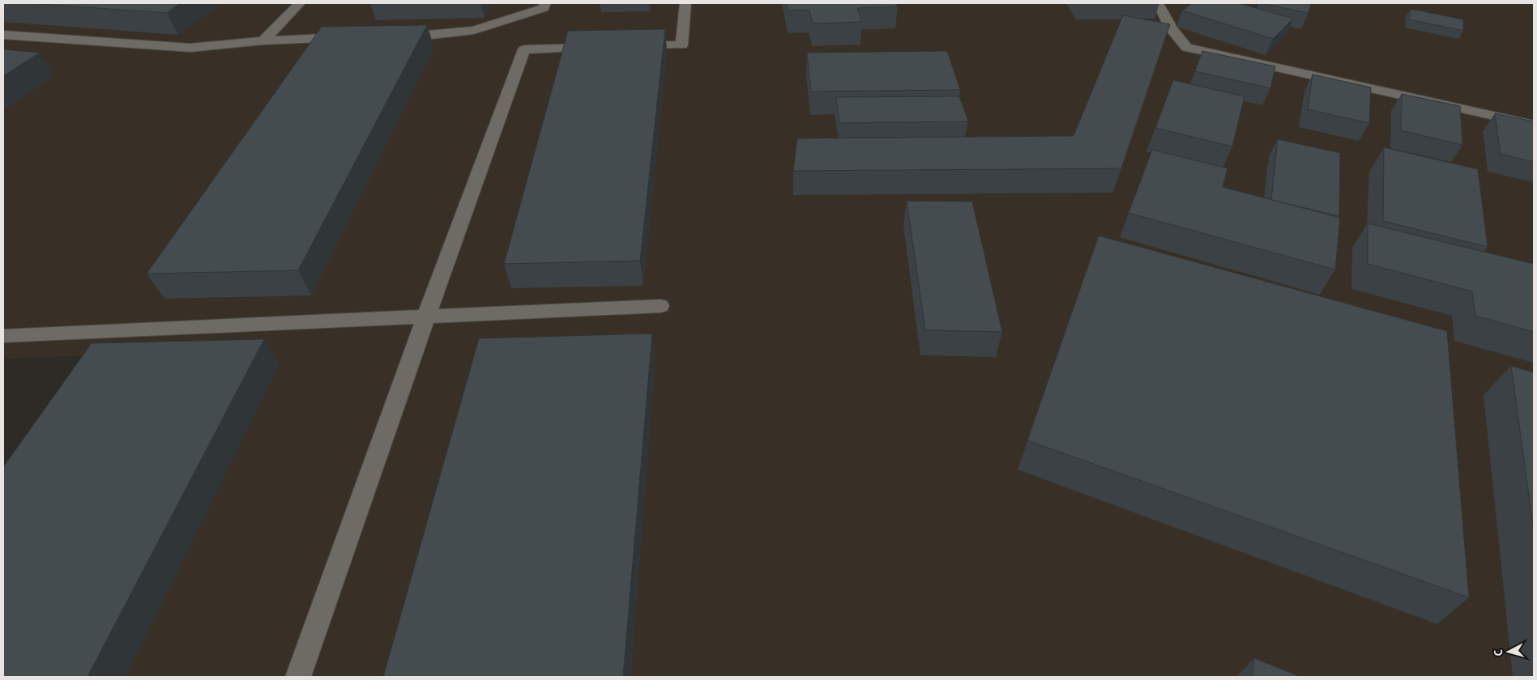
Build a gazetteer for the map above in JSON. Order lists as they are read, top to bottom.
{
  "north": "left"
}
